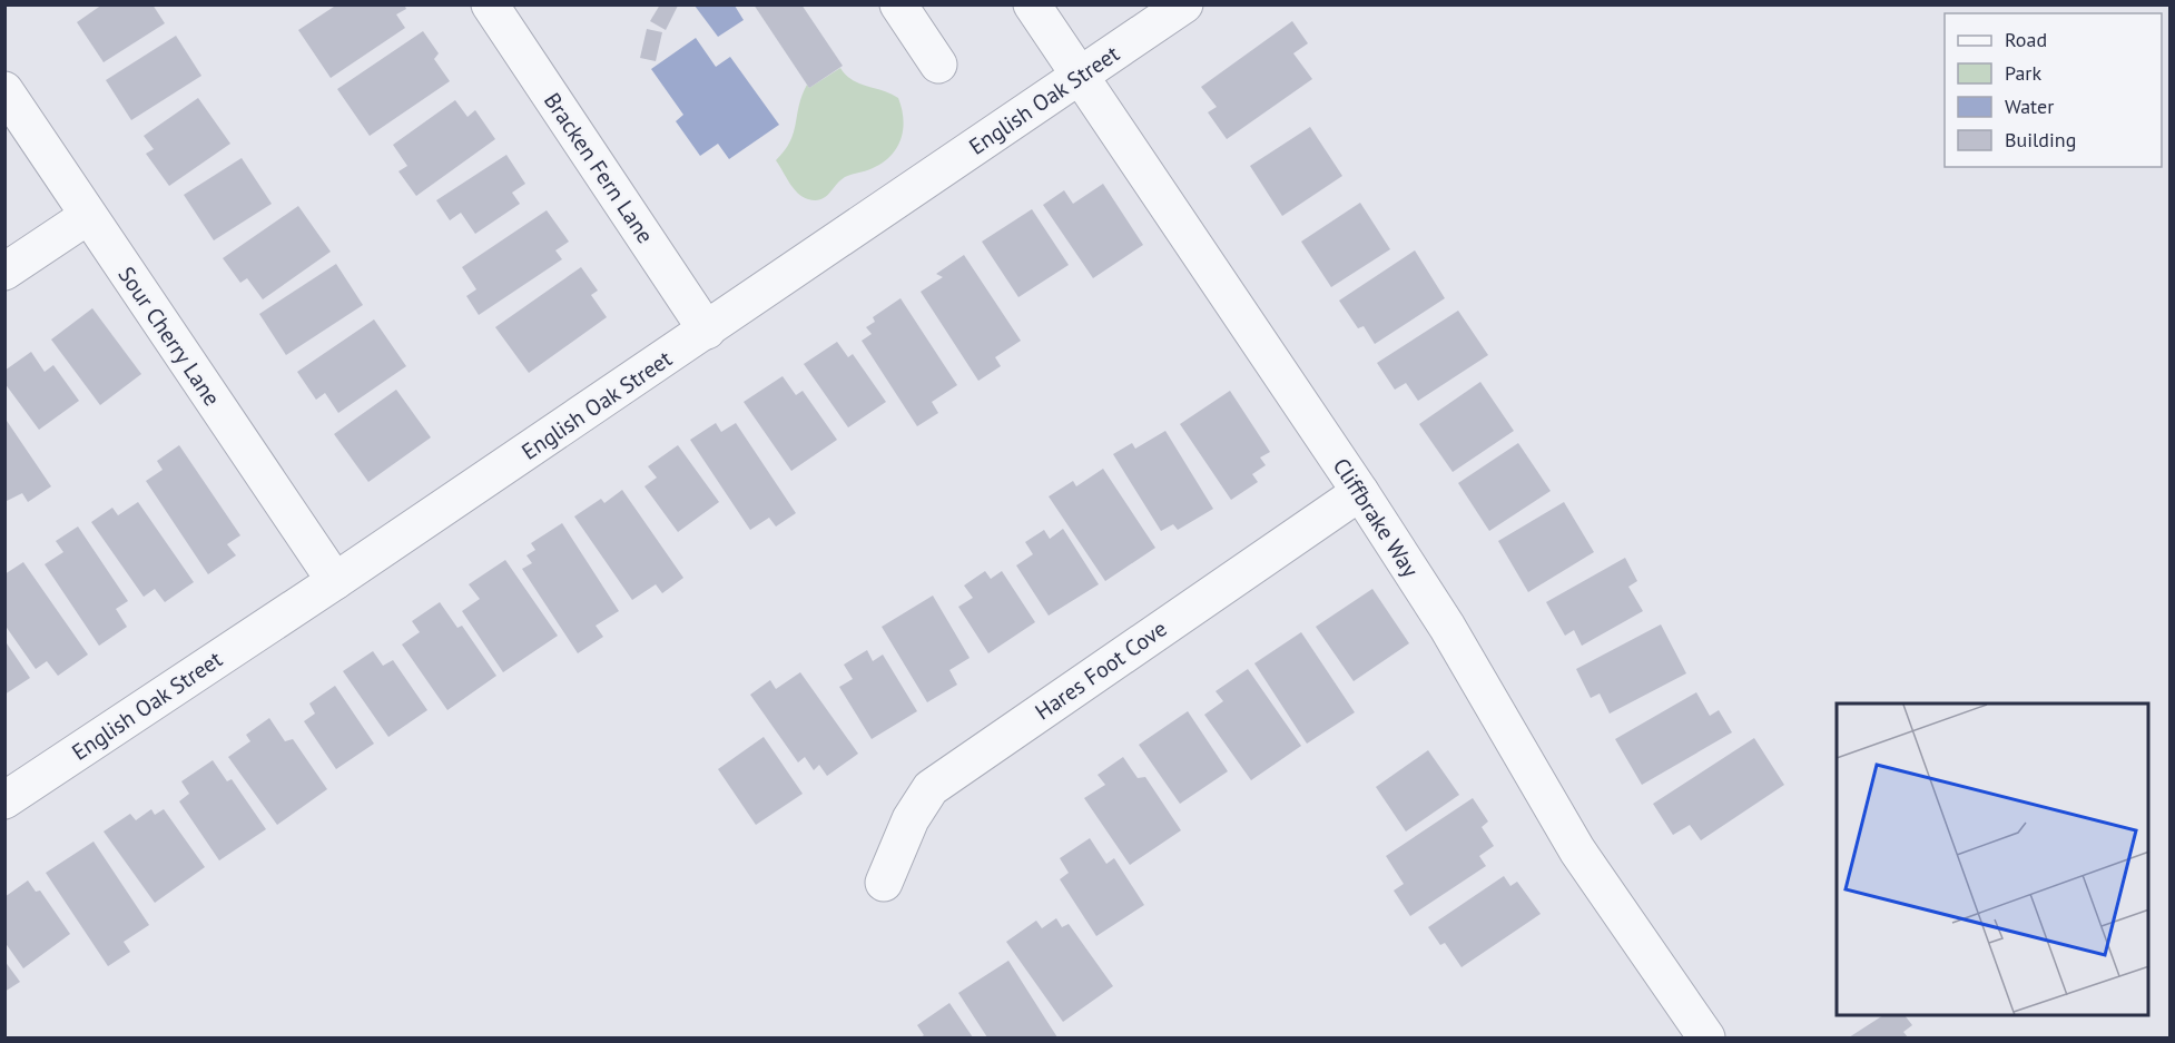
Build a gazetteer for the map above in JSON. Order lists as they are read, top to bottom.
{
  "streets": {
    "street": [
      "English Oak Street",
      "Bracken Fern Lane",
      "Sour Cherry Lane",
      "Cliffbrake Way",
      "Hares Foot Cove"
    ]
  },
  "crossings": [
    ["English Oak Street", "Bracken Fern Lane"],
    ["English Oak Street", "Sour Cherry Lane"],
    ["English Oak Street", "Cliffbrake Way"],
    ["Cliffbrake Way", "Hares Foot Cove"]
  ],
  "legend": [
    "Road",
    "Park",
    "Water",
    "Building"
  ]
}
